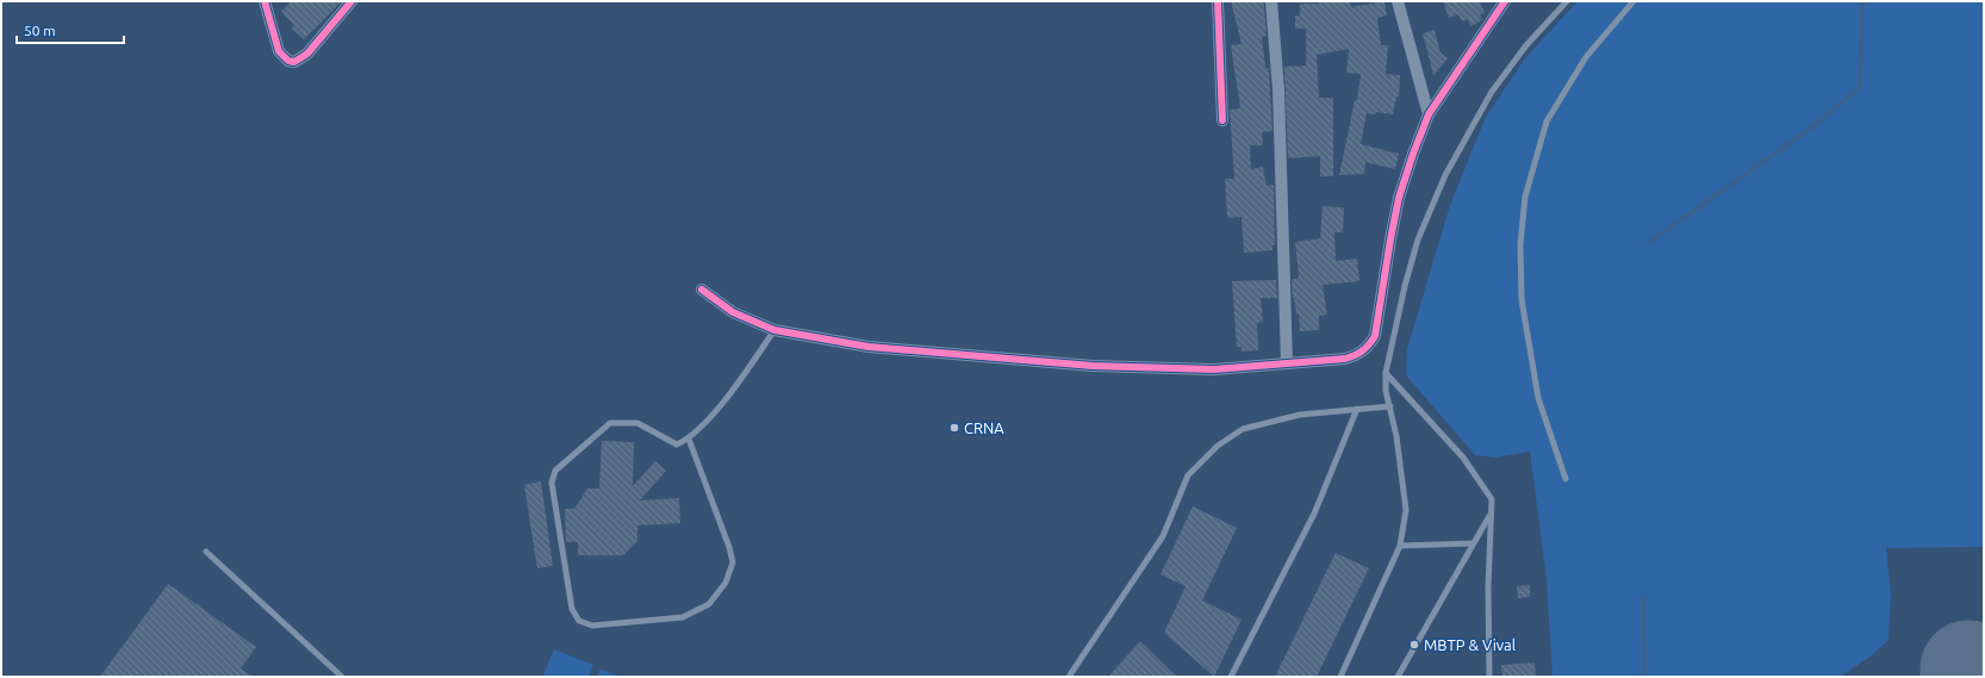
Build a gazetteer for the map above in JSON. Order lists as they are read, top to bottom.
{
  "places": ["CRNA", "MBTP & Vival"],
  "scale_bar": "50 m"
}
